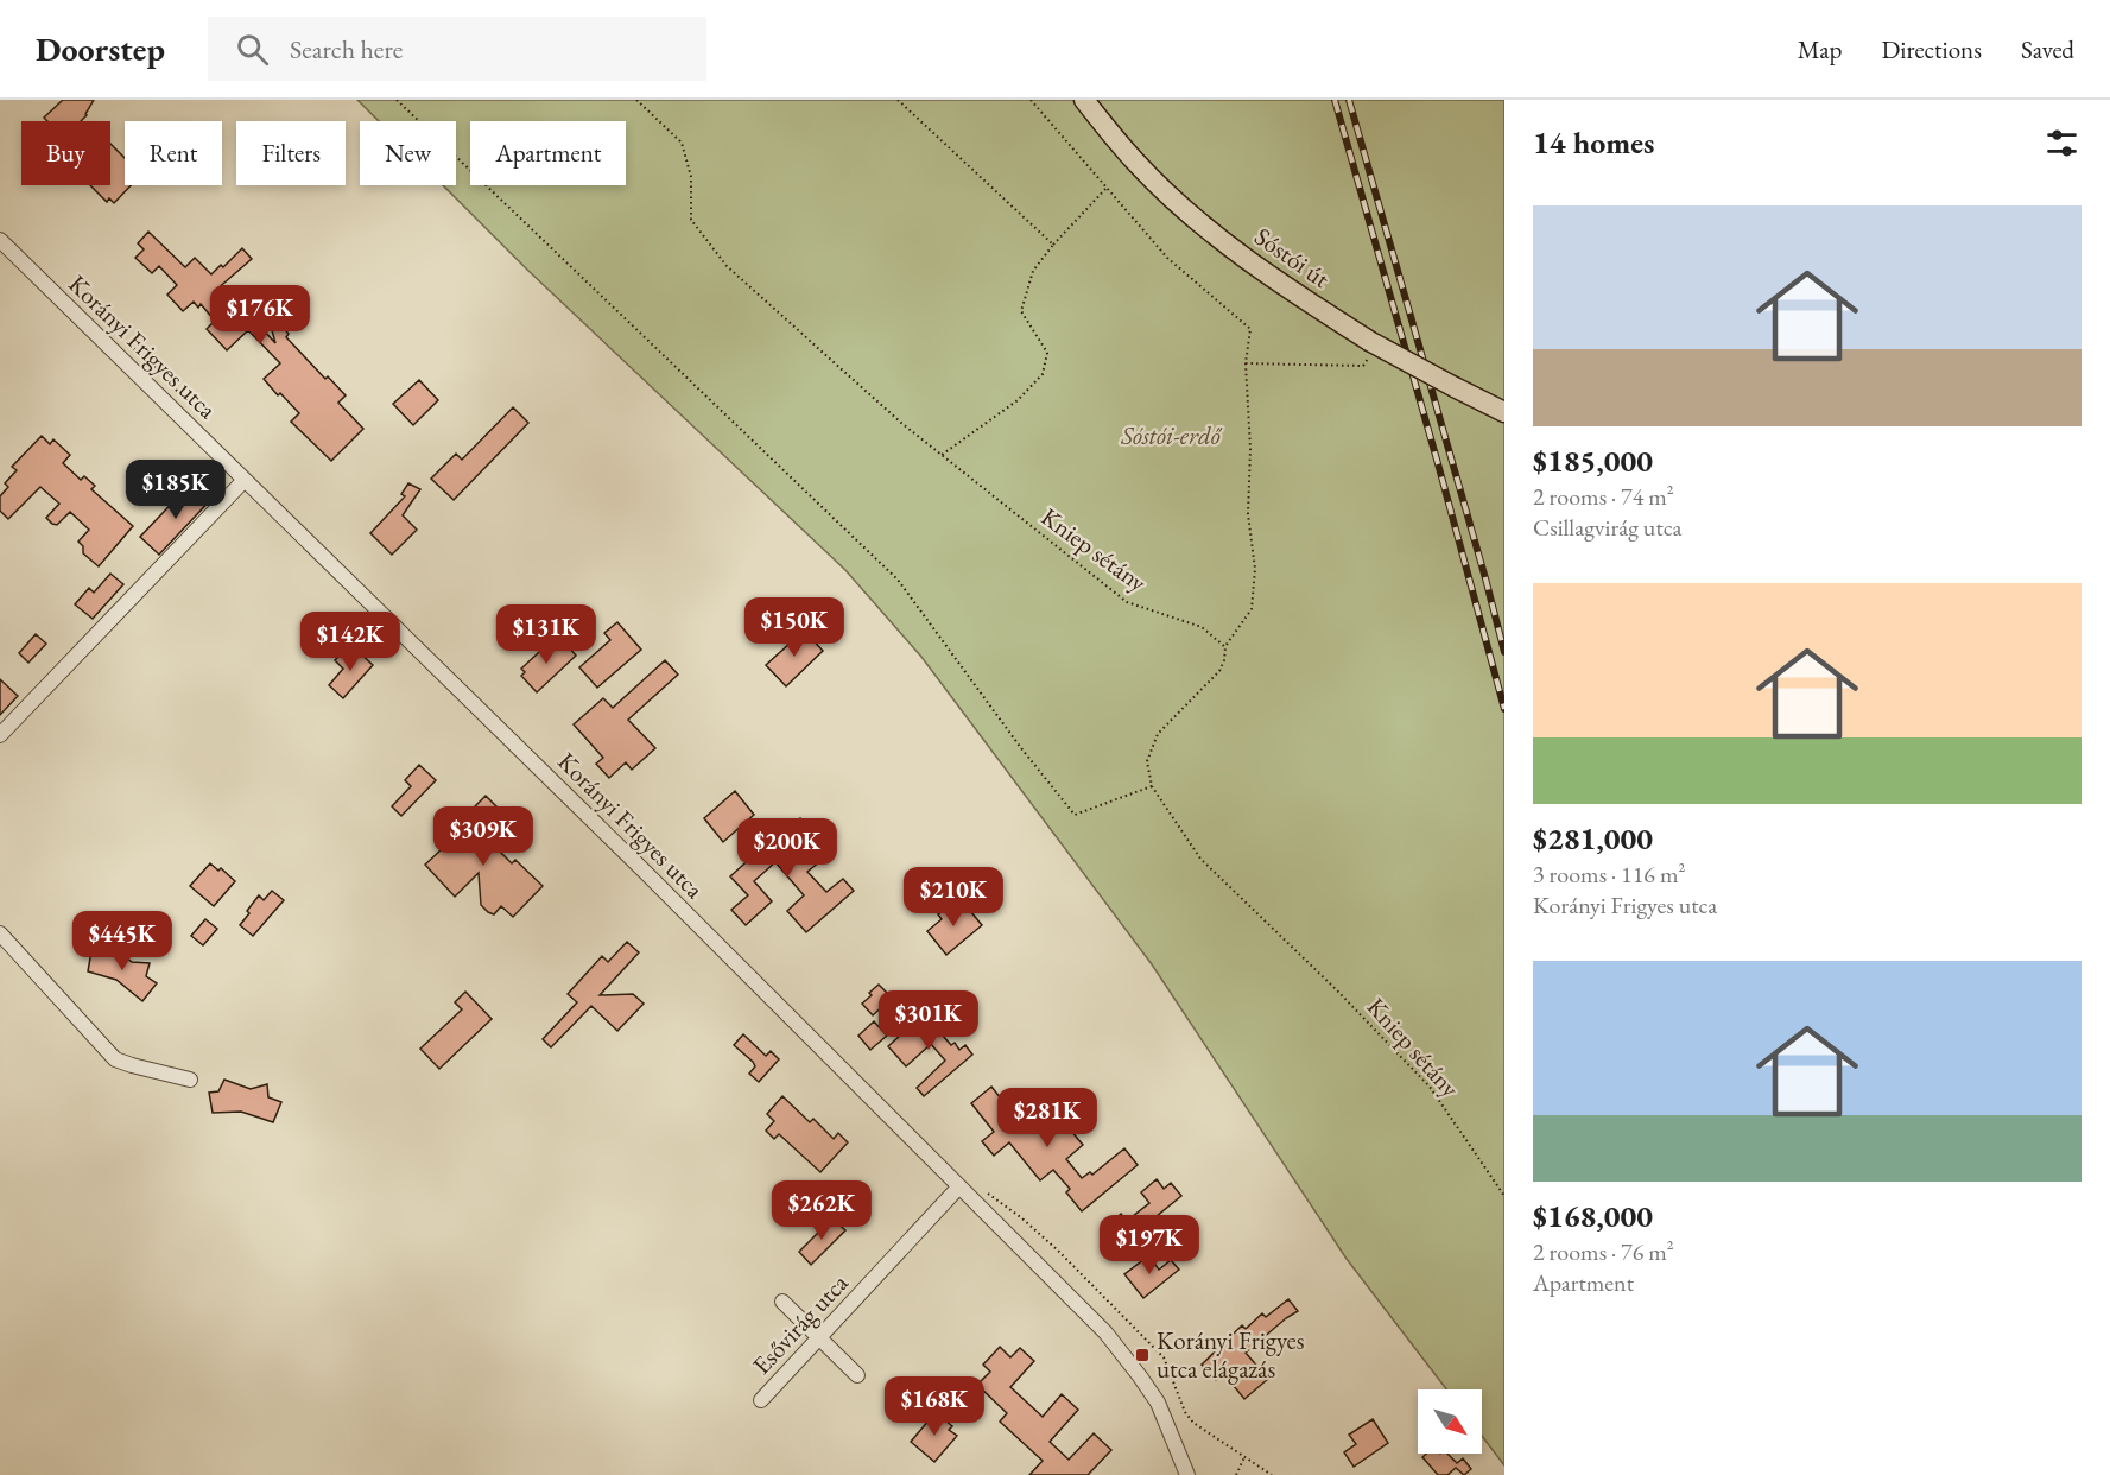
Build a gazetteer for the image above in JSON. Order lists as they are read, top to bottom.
{
  "streets": {
    "main road": ["Sóstói út"],
    "street": ["Korányi Frigyes utca", "Esővirág utca"],
    "path": ["Kniep sétány"]
  },
  "crossings": [
    ["Korányi Frigyes utca", "Esővirág utca"]
  ],
  "parks": ["Sóstói-erdő"],
  "places": {
    "transit": ["Korányi Frigyes utca elágazás"]
  },
  "north": "bottom right",
  "page": {
    "header": "Doorstep",
    "search": "Search here",
    "nav": ["Map", "Directions", "Saved"],
    "heading": "14 homes",
    "chip": [
      "Buy",
      "Rent",
      "Filters",
      "New",
      "Apartment"
    ],
    "list": [
      {
        "name": "$185,000",
        "note": "2 rooms · 74 m² · Csillagvirág utca"
      },
      {
        "name": "$281,000",
        "note": "3 rooms · 116 m² · Korányi Frigyes utca"
      },
      {
        "name": "$168,000",
        "note": "2 rooms · 76 m² · Apartment"
      }
    ],
    "price": [
      "$176K",
      "$185K",
      "$150K",
      "$131K",
      "$142K",
      "$309K",
      "$200K",
      "$210K",
      "$445K",
      "$301K",
      "$281K",
      "$262K",
      "$197K",
      "$168K"
    ]
  }
}
